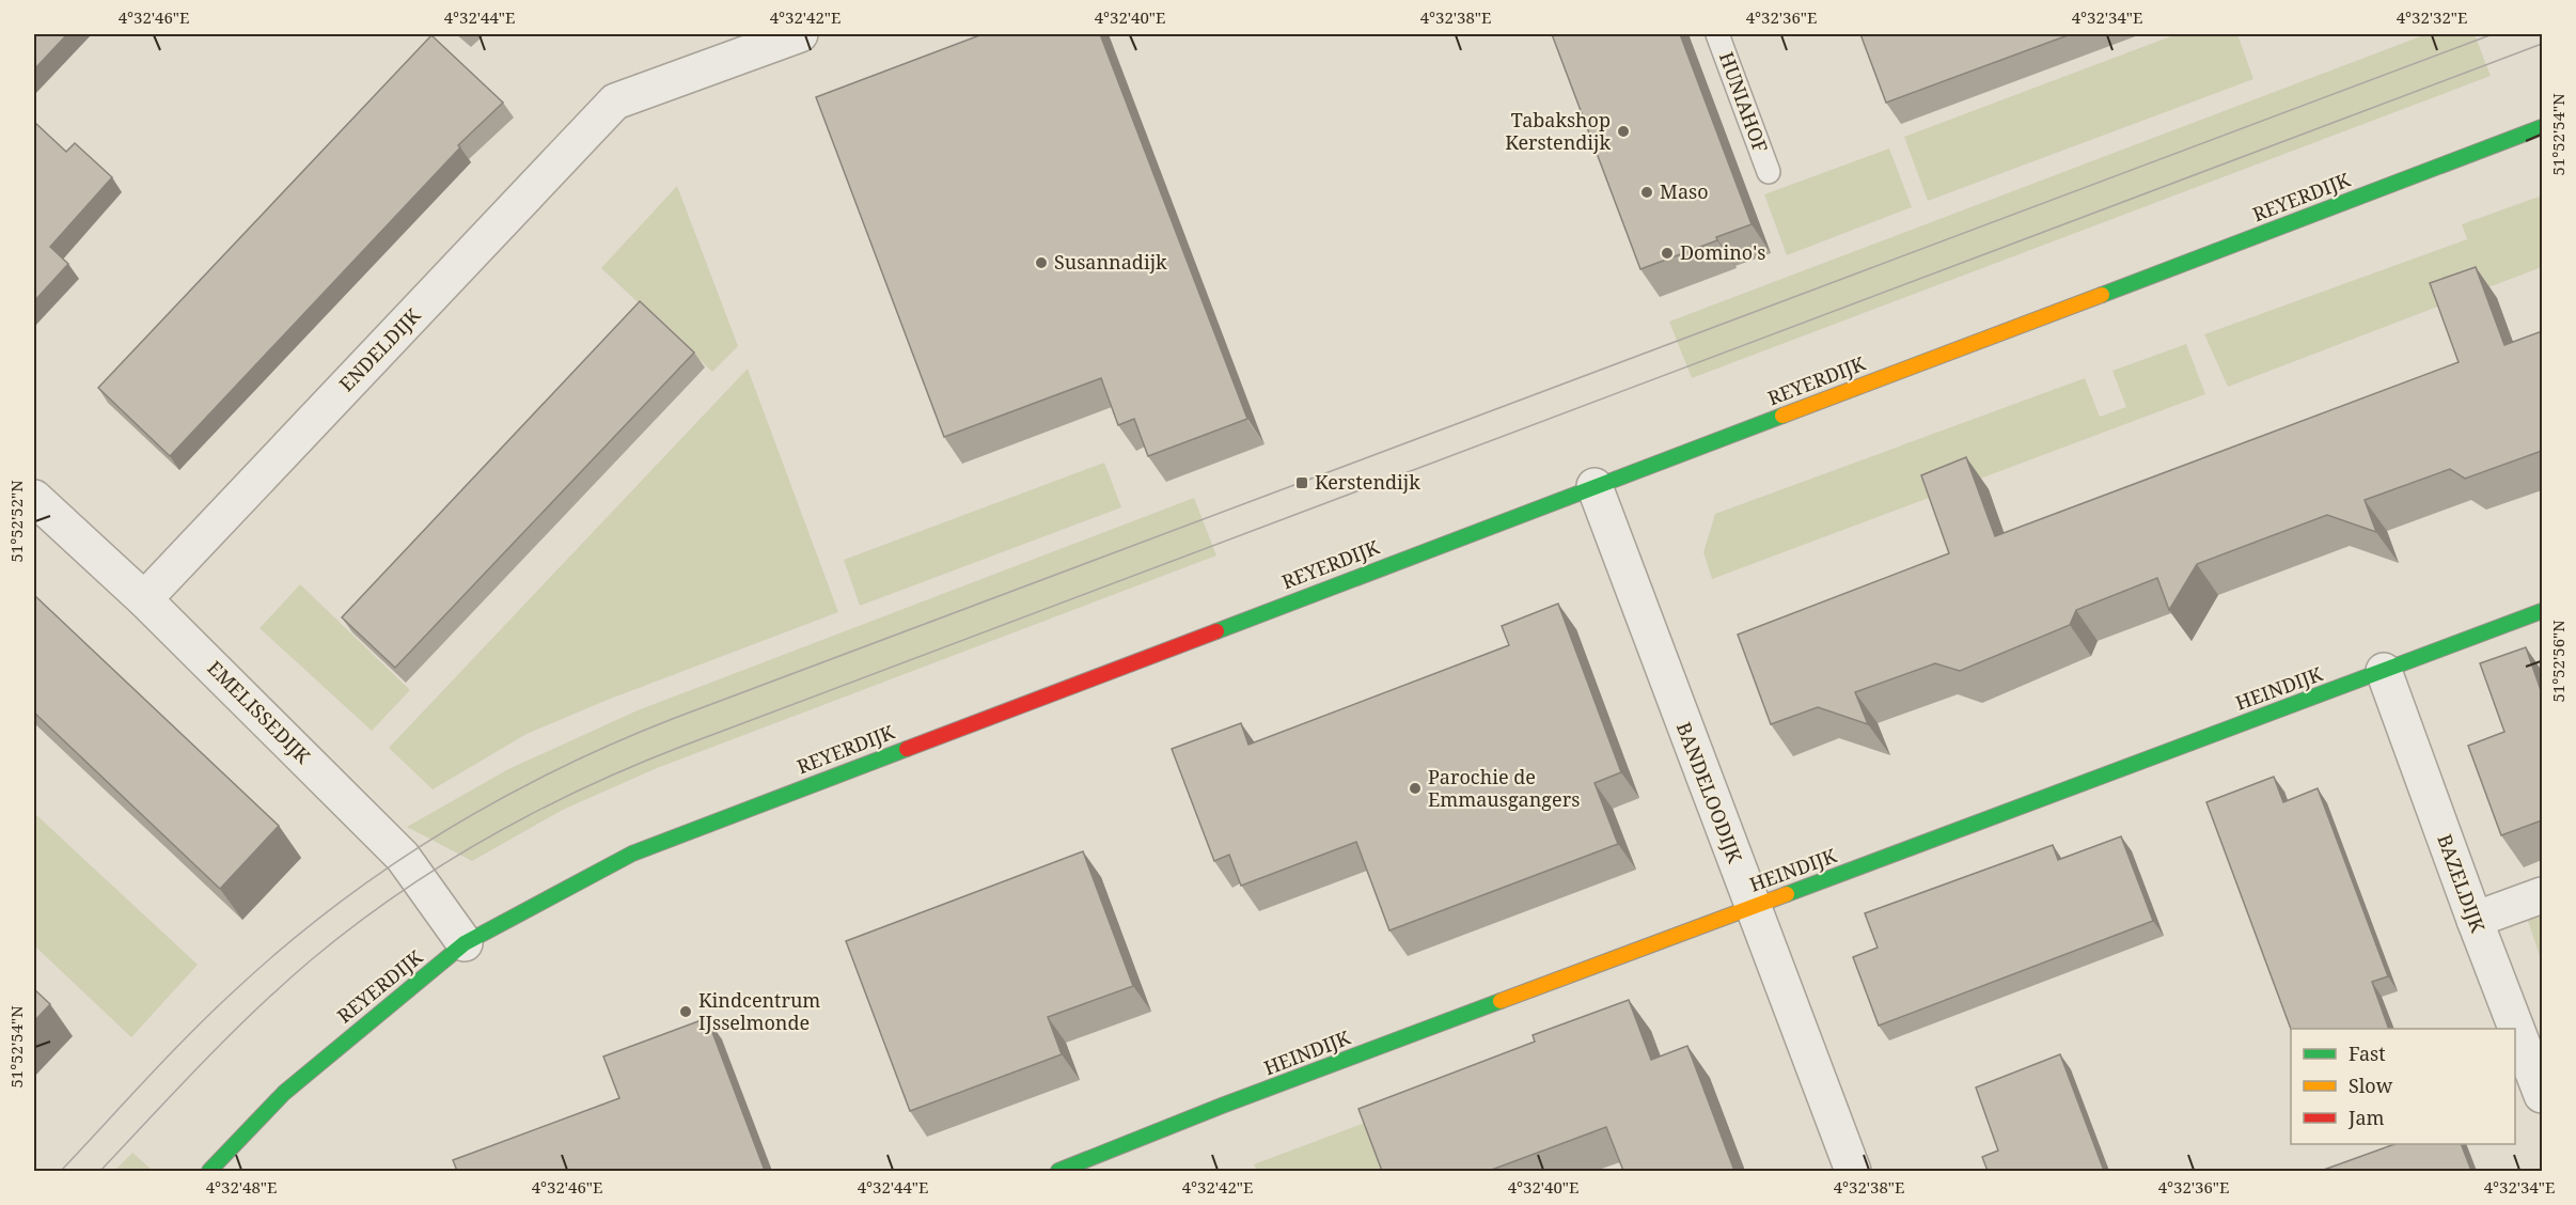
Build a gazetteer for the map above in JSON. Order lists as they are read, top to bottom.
{
  "streets": {
    "street": [
      "REYERDIJK",
      "ENDELDIJK",
      "HEINDIJK",
      "EMELISSEDIJK",
      "BANDELOODIJK",
      "BAZELDIJK"
    ],
    "lane": ["HUNIAHOF"]
  },
  "crossings": [
    ["REYERDIJK", "EMELISSEDIJK"],
    ["REYERDIJK", "BANDELOODIJK"],
    ["ENDELDIJK", "EMELISSEDIJK"],
    ["HEINDIJK", "BANDELOODIJK"],
    ["HEINDIJK", "BAZELDIJK"]
  ],
  "places": {
    "other": [
      "Tabakshop Kerstendijk",
      "Maso",
      "Domino's",
      "Susannadijk",
      "Parochie de Emmausgangers",
      "Kindcentrum IJsselmonde"
    ],
    "transit": ["Kerstendijk"]
  },
  "legend": ["Fast", "Slow", "Jam"],
  "coordinates": [
    "4°32'46\"E",
    "4°32'44\"E",
    "4°32'42\"E",
    "4°32'40\"E",
    "4°32'38\"E",
    "4°32'36\"E",
    "4°32'34\"E",
    "4°32'32\"E",
    "51°52'54\"N",
    "51°52'52\"N",
    "51°52'56\"N",
    "4°32'48\"E"
  ]
}
